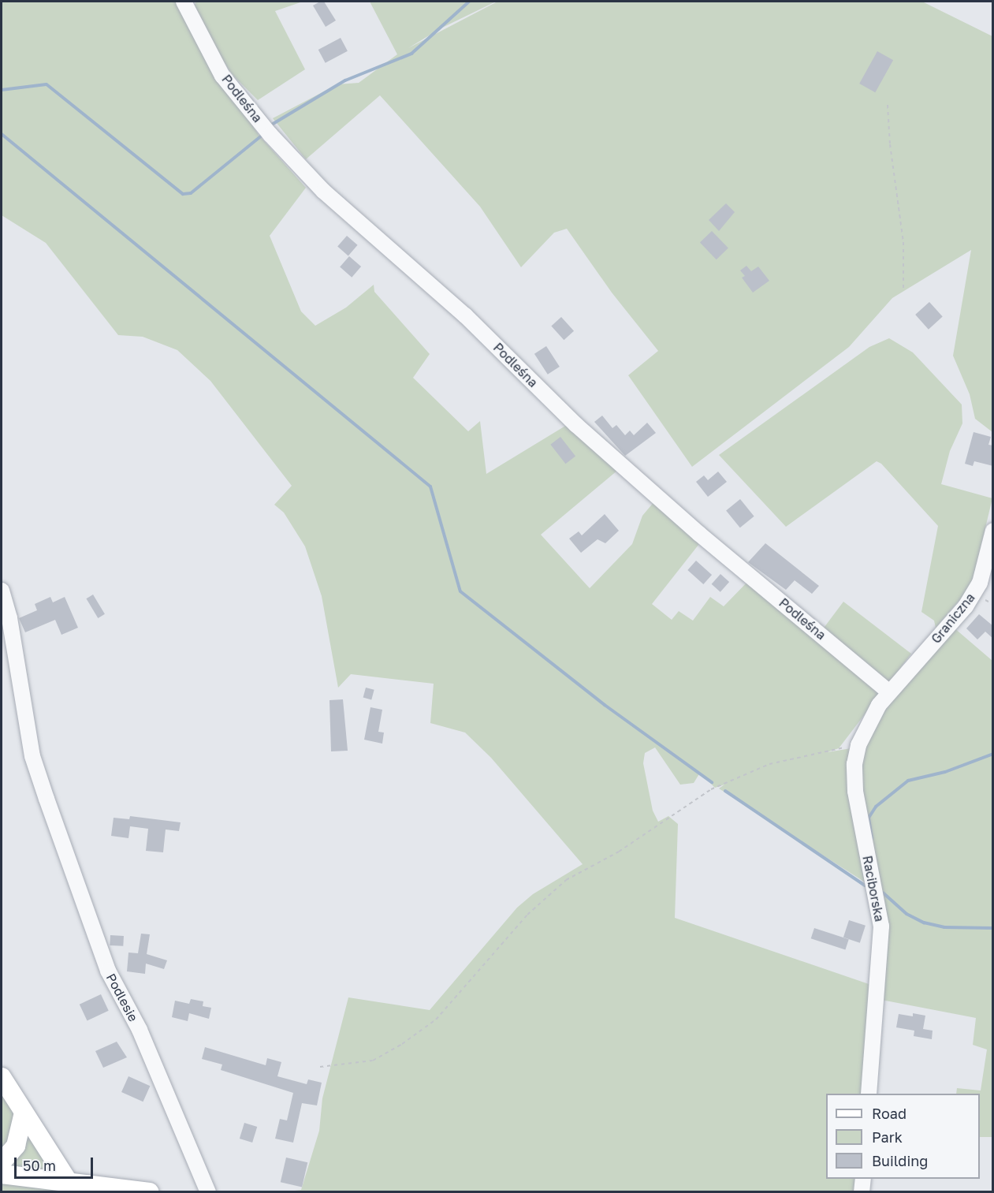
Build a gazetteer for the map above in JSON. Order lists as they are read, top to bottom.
{
  "streets": {
    "street": [
      "Podleśna",
      "Graniczna",
      "Raciborska",
      "Podlesie"
    ]
  },
  "crossings": [
    ["Podleśna", "Graniczna"],
    ["Podleśna", "Raciborska"],
    ["Graniczna", "Raciborska"]
  ],
  "legend": ["Road", "Park", "Building"],
  "scale_bar": "50 m"
}
